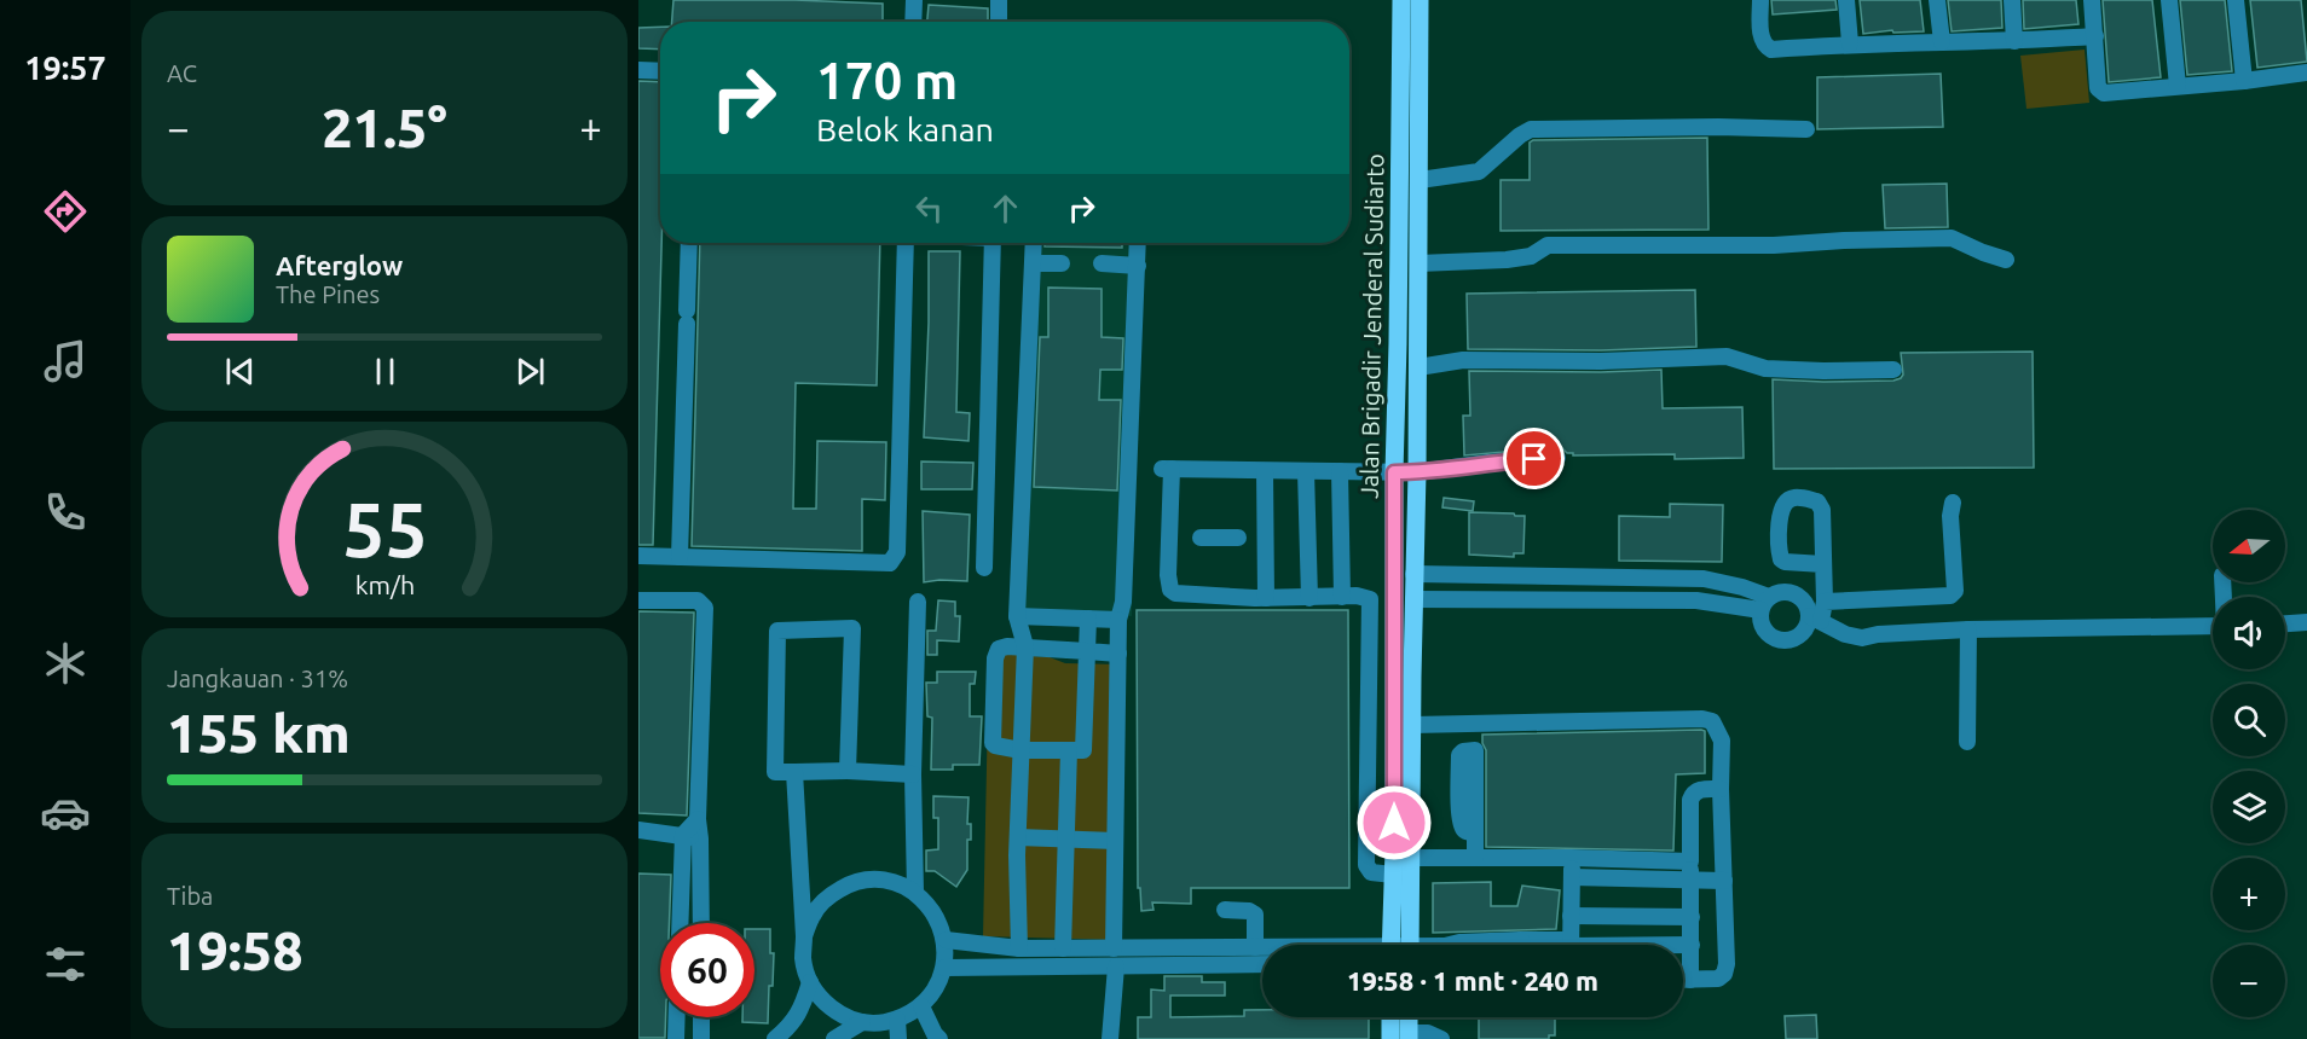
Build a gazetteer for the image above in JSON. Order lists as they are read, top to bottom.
{
  "streets": {
    "main road": ["Jalan Brigadir Jenderal Sudiarto"]
  },
  "north": "left",
  "page": {
    "tabs": "19:57",
    "tile": [
      "AC",
      ["Jangkauan · 31%", "155 km"],
      ["Tiba", "19:58"]
    ],
    "turn": ["170 m", "Belok kanan"],
    "heat": ["−", "21.5°", "+"],
    "song": ["Afterglow", "The Pines"],
    "map_buttons": ["+", "−"],
    "limit": "60",
    "trip": "19:58 · 1 mnt · 240 m",
    "gauge": ["55", "km/h"]
  }
}
